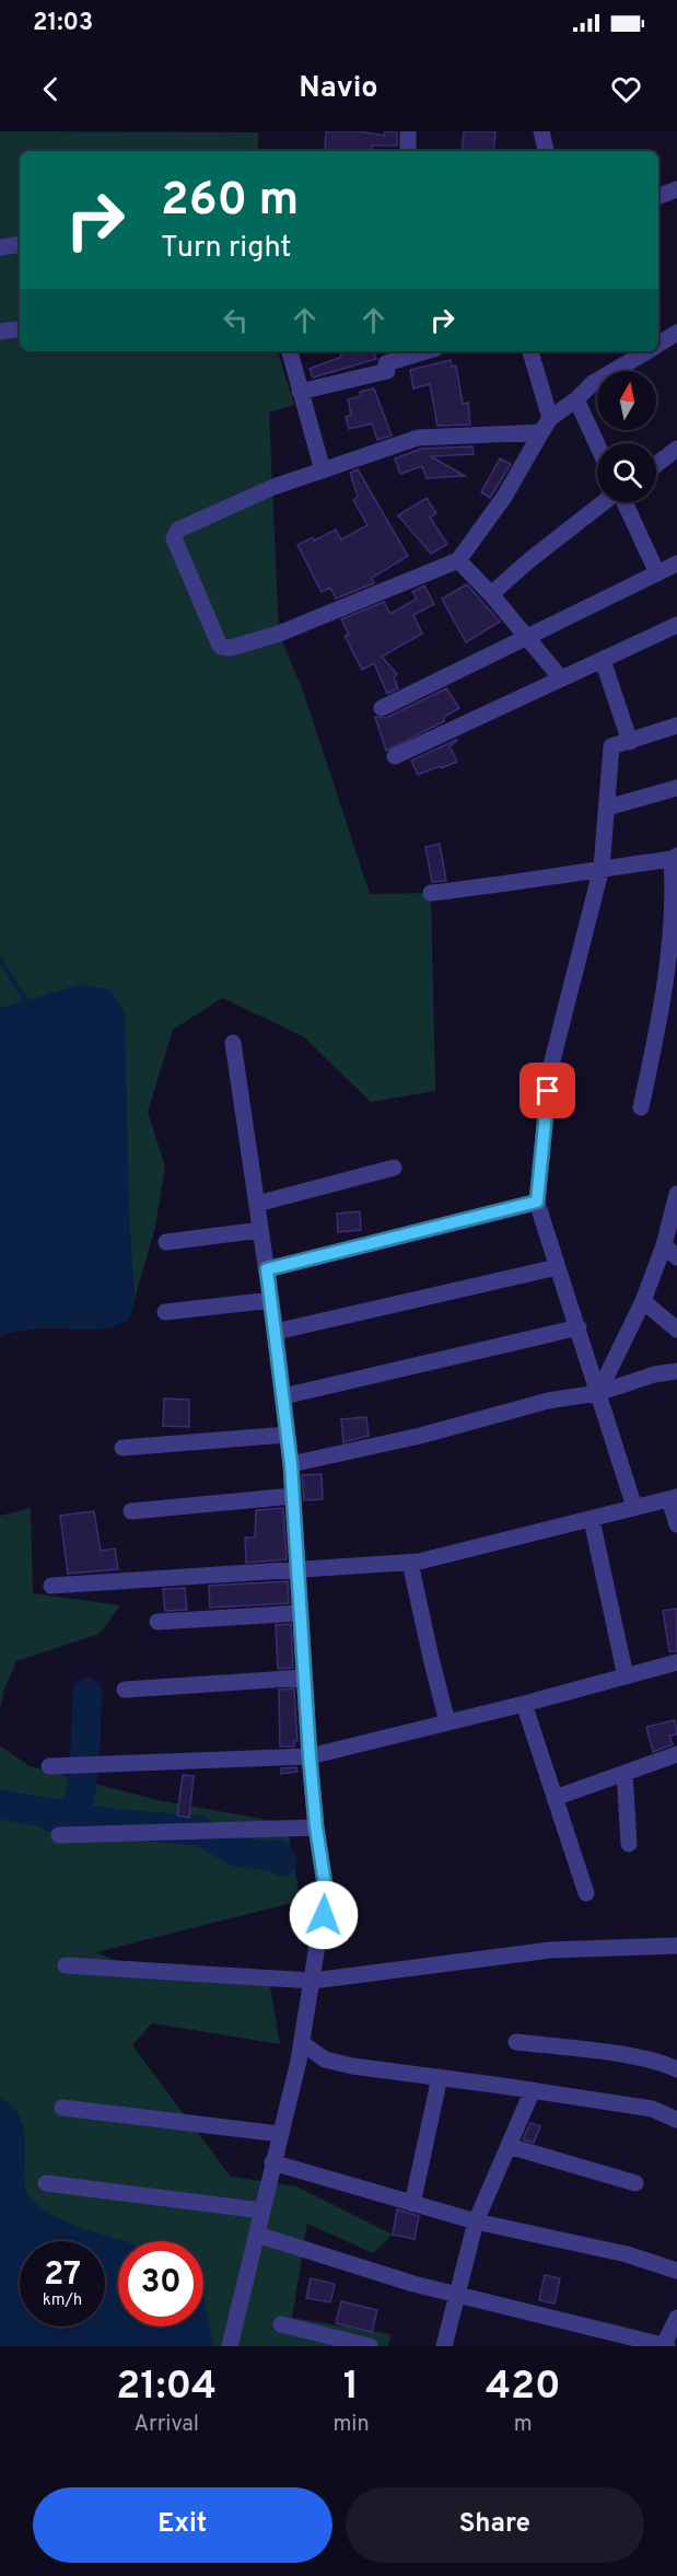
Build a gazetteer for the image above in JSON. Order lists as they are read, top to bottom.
{
  "north": "top",
  "page": {
    "status": "21:03",
    "header": "Navio",
    "turn": ["260 m", "Turn right"],
    "speed": "27 km/h",
    "limit": "30",
    "eta": [
      "21:04",
      "Arrival",
      "1",
      "min",
      "420",
      "m"
    ],
    "buttons": ["Exit", "Share"]
  }
}
